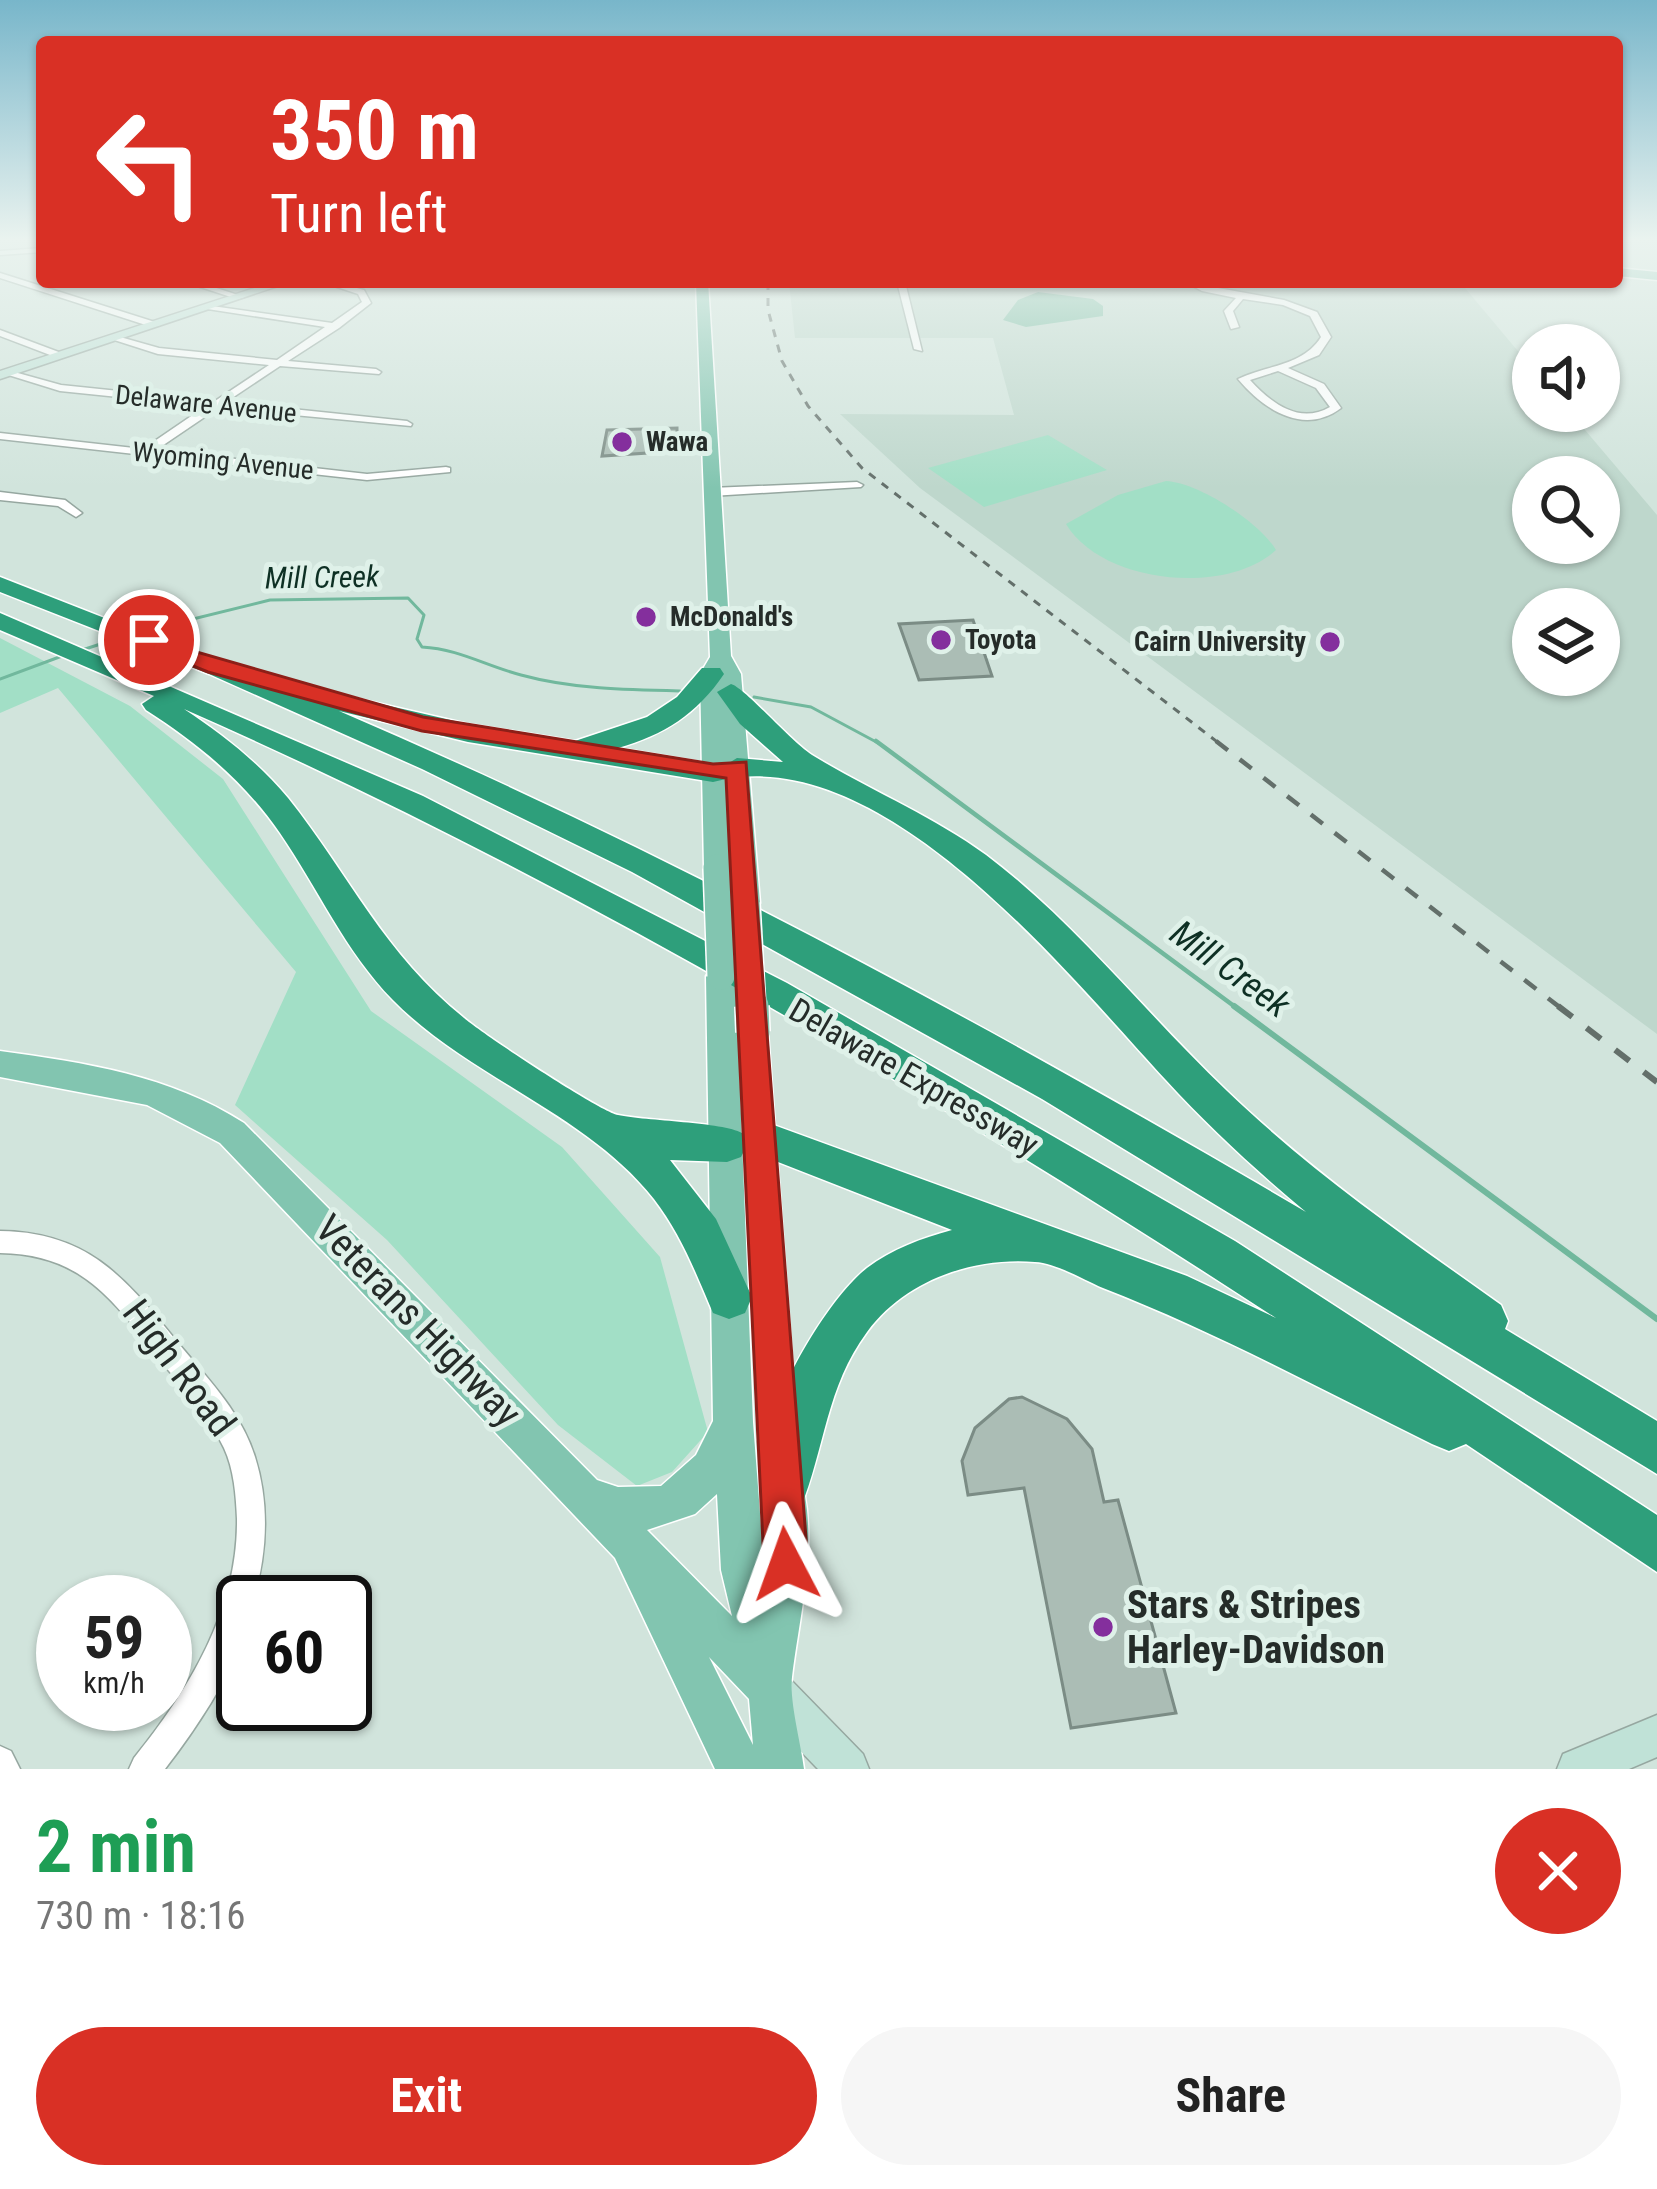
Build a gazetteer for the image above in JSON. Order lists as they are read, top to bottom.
{
  "streets": {
    "highway": ["Delaware Expressway"],
    "main road": ["Veterans Highway"],
    "street": ["Delaware Avenue", "Wyoming Avenue", "High Road"]
  },
  "water": ["Mill Creek"],
  "places": [
    "Wawa",
    "McDonald's",
    "Toyota",
    "Cairn University",
    "Stars & Stripes Harley-Davidson"
  ],
  "page": {
    "turn": ["350 m", "Turn left"],
    "speed": "59 km/h",
    "limit": "60",
    "heading": ["2 min", "730 m · 18:16"],
    "buttons": ["Exit", "Share"]
  }
}
